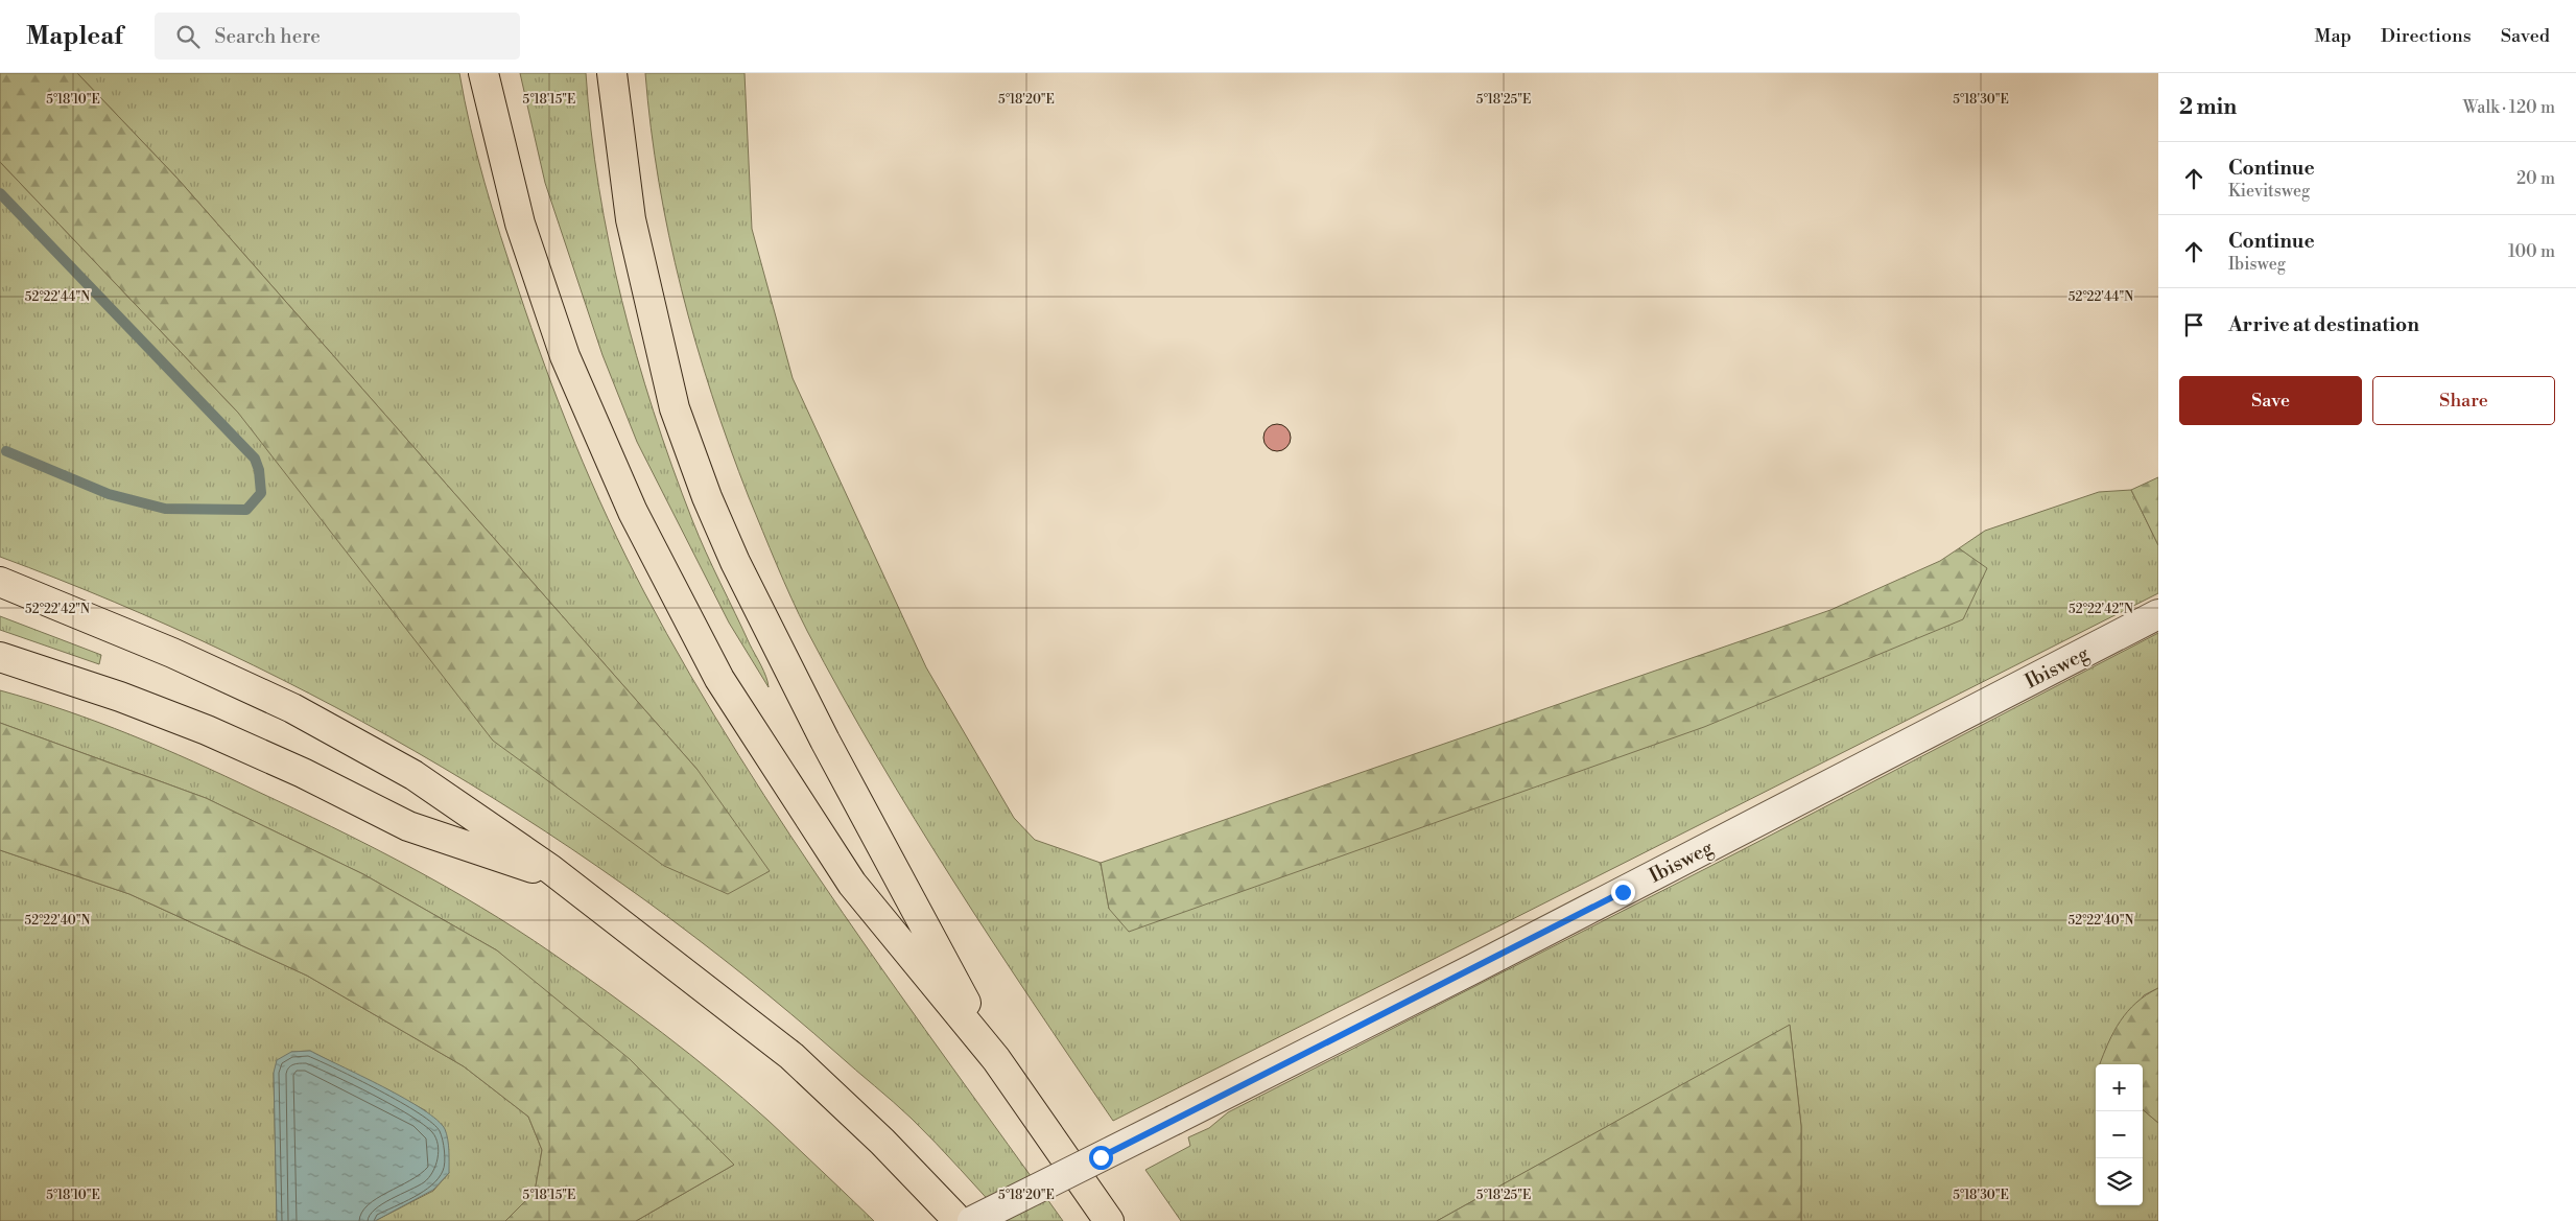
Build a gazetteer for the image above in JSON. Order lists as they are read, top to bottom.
{
  "streets": {
    "street": ["Ibisweg"]
  },
  "page": {
    "header": "Mapleaf",
    "search": "Search here",
    "nav": ["Map", "Directions", "Saved"],
    "heading": ["2 min", "Walk · 120 m"],
    "list": [
      ["Continue", "Kievitsweg", "20 m"],
      ["Continue", "Ibisweg", "100 m"],
      "Arrive at destination"
    ],
    "buttons": ["Save", "Share"],
    "map_buttons": ["+", "−"]
  },
  "coordinates": [
    "5°18'10\"E",
    "5°18'15\"E",
    "5°18'20\"E",
    "5°18'25\"E",
    "5°18'30\"E",
    "52°22'44\"N",
    "52°22'42\"N",
    "52°22'40\"N"
  ]
}
